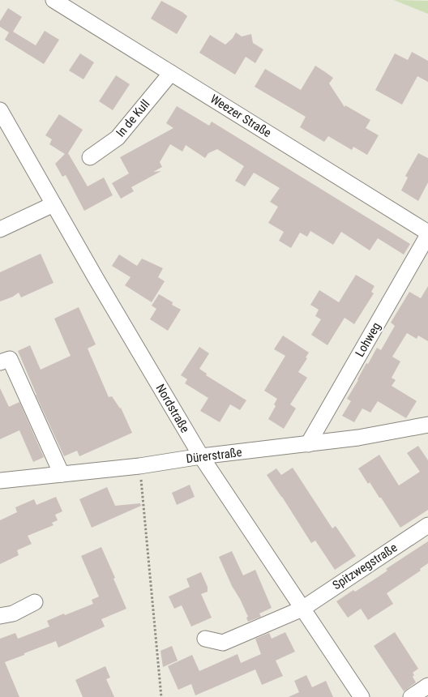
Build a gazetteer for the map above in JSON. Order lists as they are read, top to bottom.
{
  "streets": {
    "street": [
      "Weezer Straße",
      "In de Kull",
      "Lohweg",
      "Nordstraße",
      "Dürerstraße",
      "Spitzwegstraße"
    ]
  },
  "crossings": [
    ["Weezer Straße", "In de Kull"],
    ["Weezer Straße", "Lohweg"],
    ["Lohweg", "Dürerstraße"],
    ["Nordstraße", "Dürerstraße"],
    ["Nordstraße", "Spitzwegstraße"]
  ]
}
